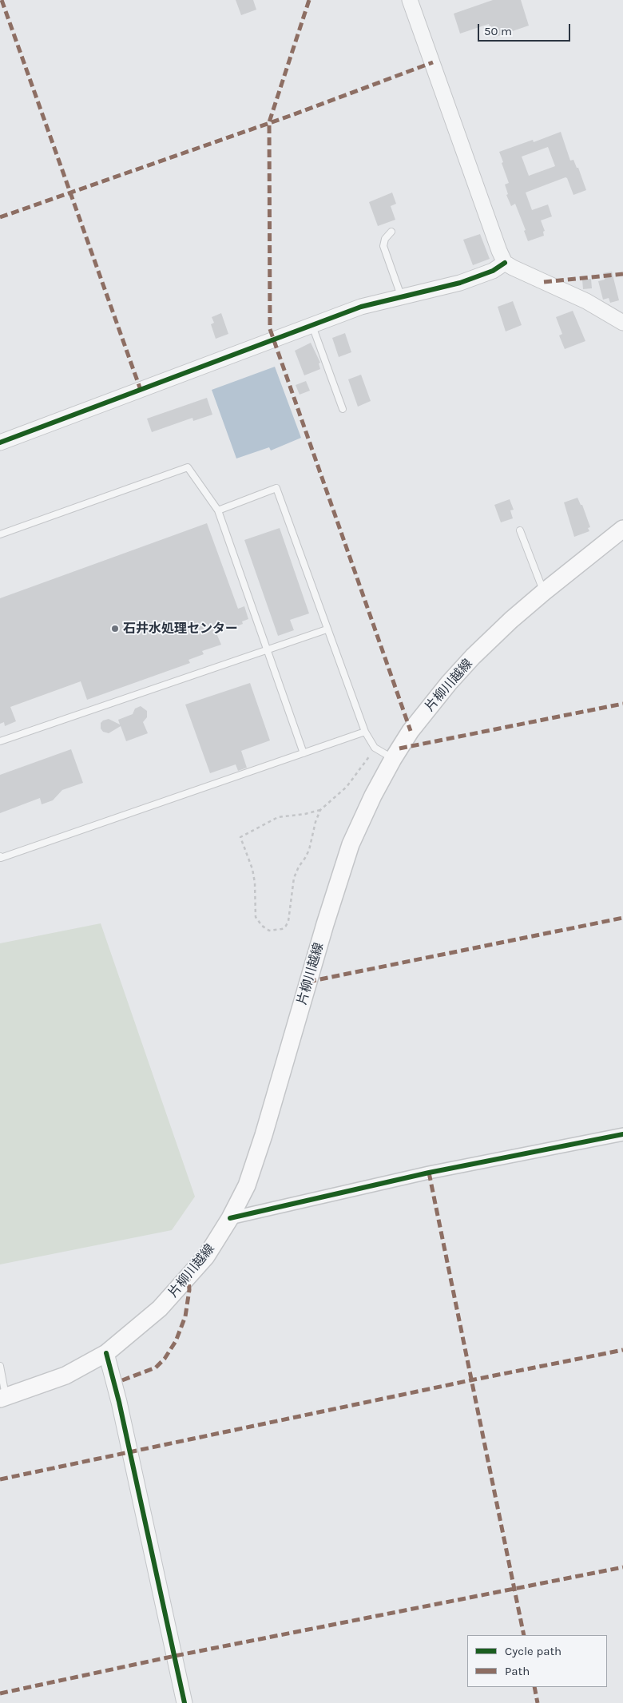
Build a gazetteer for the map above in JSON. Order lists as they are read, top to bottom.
{
  "streets": {
    "main road": ["片柳川越線"]
  },
  "places": ["石井水処理センター"],
  "legend": ["Cycle path", "Path"],
  "scale_bar": "50 m"
}
